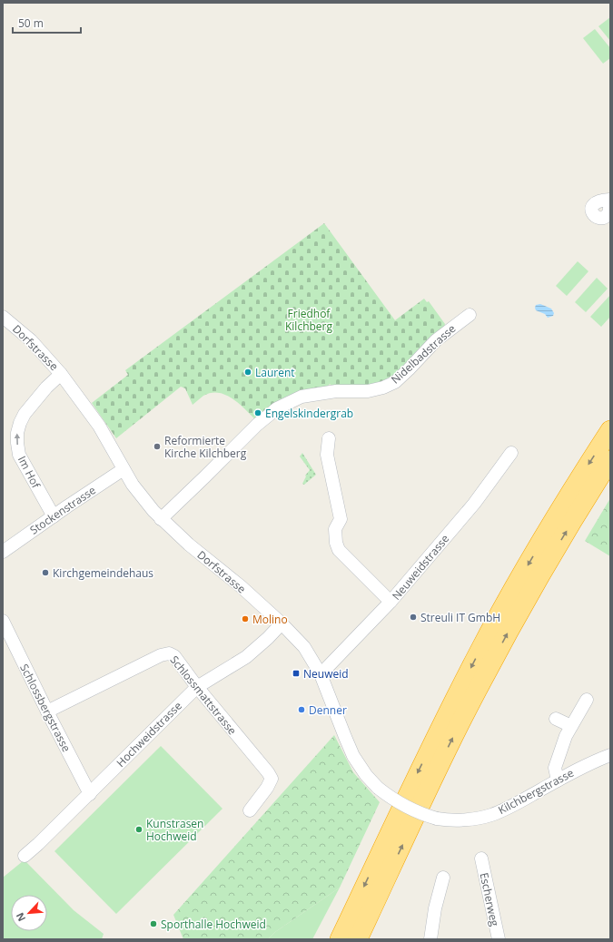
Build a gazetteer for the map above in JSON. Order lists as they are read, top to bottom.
{
  "streets": {
    "street": [
      "Dorfstrasse",
      "Nidelbadstrasse",
      "Im Hof",
      "Stockenstrasse",
      "Neuweidstrasse",
      "Schlossmattstrasse",
      "Schlossbergstrasse",
      "Hochweidstrasse",
      "Kilchbergstrasse",
      "Escherweg"
    ]
  },
  "crossings": [
    ["Dorfstrasse", "Nidelbadstrasse"],
    ["Dorfstrasse", "Im Hof"],
    ["Dorfstrasse", "Stockenstrasse"],
    ["Dorfstrasse", "Neuweidstrasse"],
    ["Dorfstrasse", "Hochweidstrasse"],
    ["Dorfstrasse", "Kilchbergstrasse"],
    ["Im Hof", "Stockenstrasse"],
    ["Schlossmattstrasse", "Schlossbergstrasse"],
    ["Schlossmattstrasse", "Hochweidstrasse"],
    ["Schlossbergstrasse", "Hochweidstrasse"]
  ],
  "one_way": ["Im Hof"],
  "parks": ["Friedhof Kilchberg"],
  "places": {
    "other": [
      "Laurent",
      "Engelskindergrab",
      "Reformierte Kirche Kilchberg",
      "Kirchgemeindehaus",
      "Streuli IT GmbH",
      "Molino",
      "Denner",
      "Kunstrasen Hochweid",
      "Sporthalle Hochweid"
    ],
    "transit": ["Neuweid"]
  },
  "scale_bar": "50 m",
  "north": "bottom left"
}
